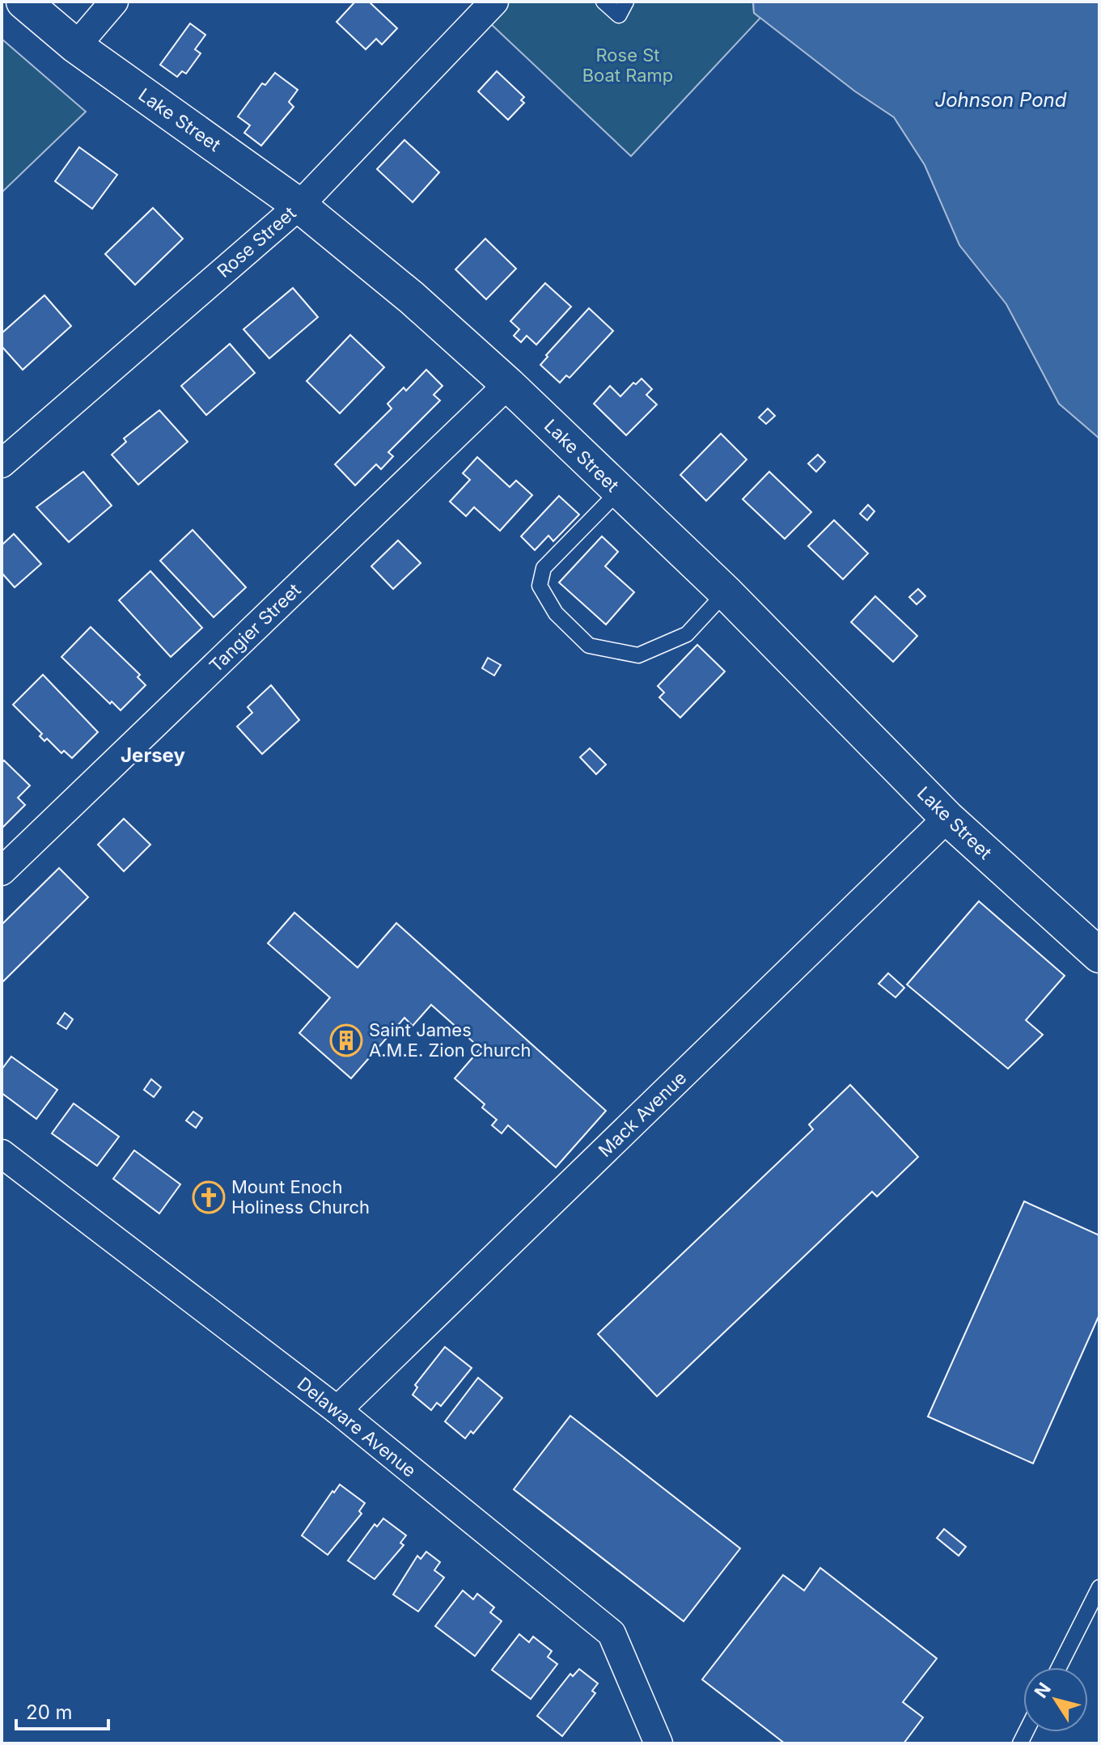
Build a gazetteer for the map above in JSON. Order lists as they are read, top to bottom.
{
  "streets": {
    "street": [
      "Lake Street",
      "Rose Street",
      "Tangier Street",
      "Mack Avenue",
      "Delaware Avenue"
    ]
  },
  "crossings": [
    ["Lake Street", "Rose Street"],
    ["Lake Street", "Tangier Street"],
    ["Lake Street", "Mack Avenue"],
    ["Mack Avenue", "Delaware Avenue"]
  ],
  "districts": ["Jersey"],
  "water": ["Johnson Pond"],
  "parks": ["Rose St Boat Ramp"],
  "places": {
    "building": ["Saint James A.M.E. Zion Church"],
    "church": ["Mount Enoch Holiness Church"]
  },
  "scale_bar": "20 m",
  "north": "top left"
}
